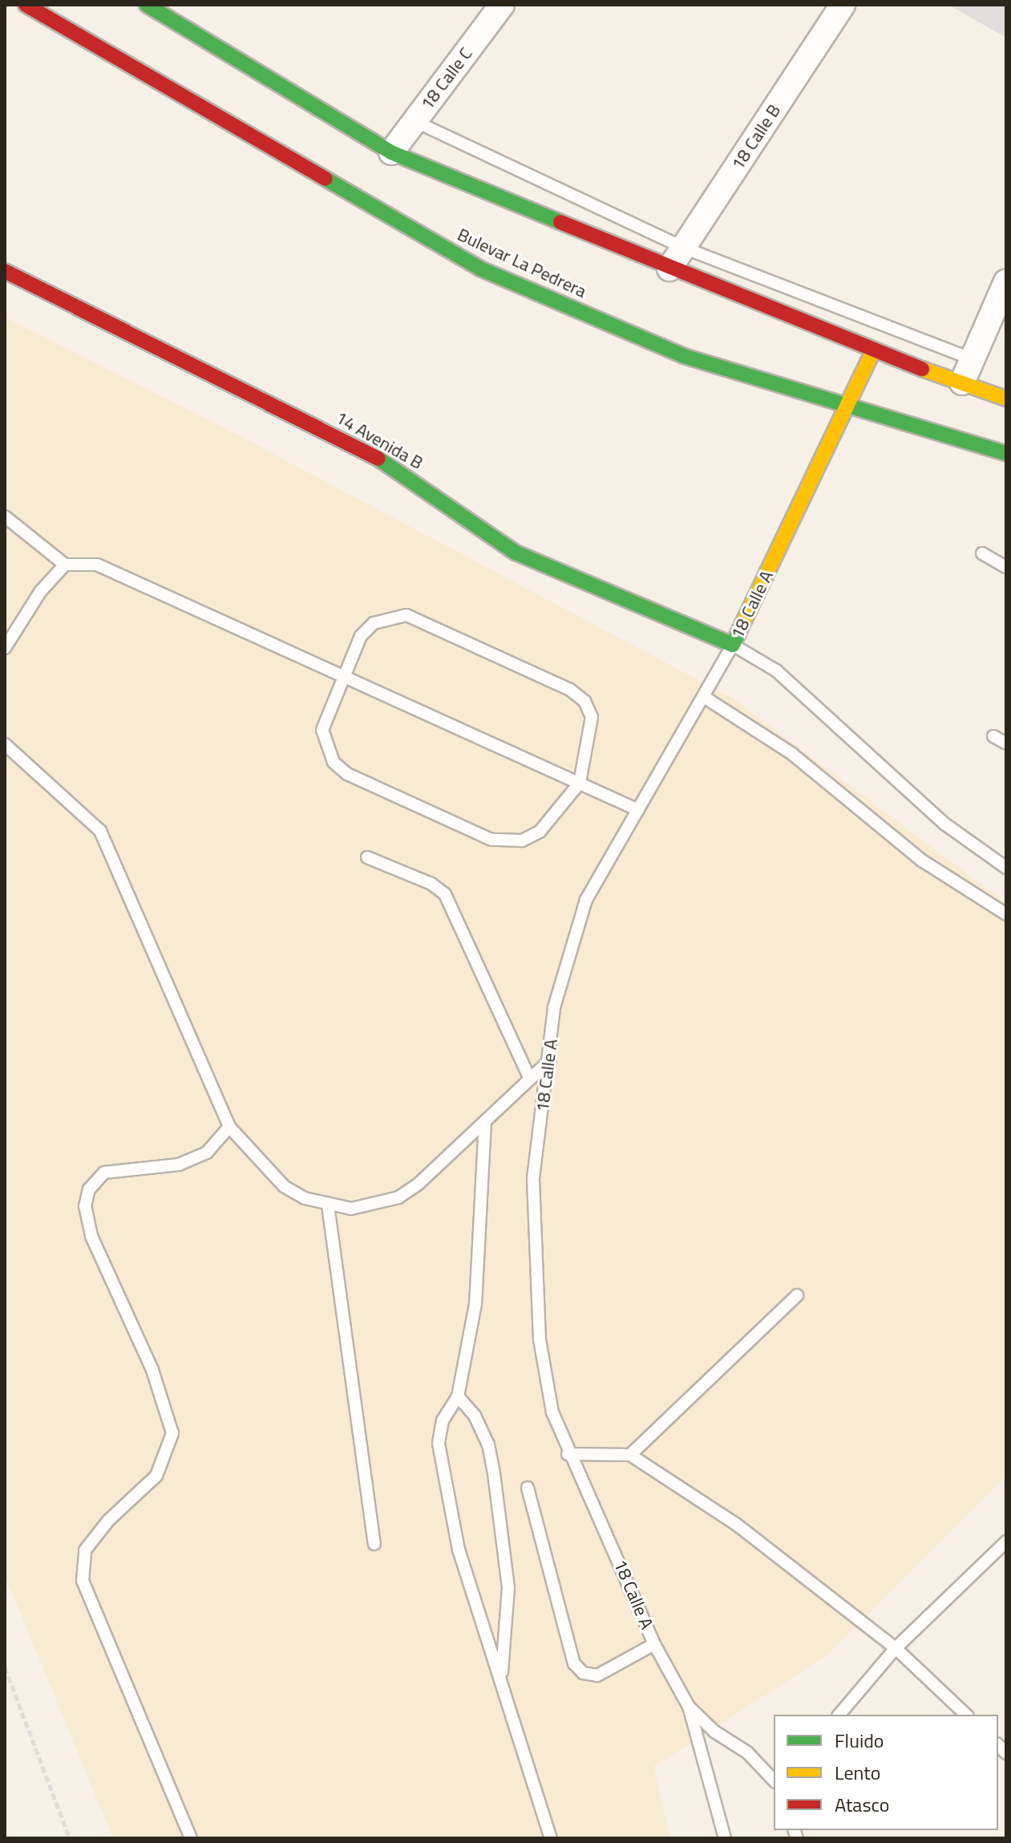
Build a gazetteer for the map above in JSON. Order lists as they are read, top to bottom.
{
  "streets": {
    "main road": ["Bulevar La Pedrera", "14 Avenida B", "18 Calle A"],
    "street": ["18 Calle C", "18 Calle B"]
  },
  "crossings": [
    ["Bulevar La Pedrera", "18 Calle A"],
    ["14 Avenida B", "18 Calle A"]
  ],
  "legend": ["Fluido", "Lento", "Atasco"]
}
